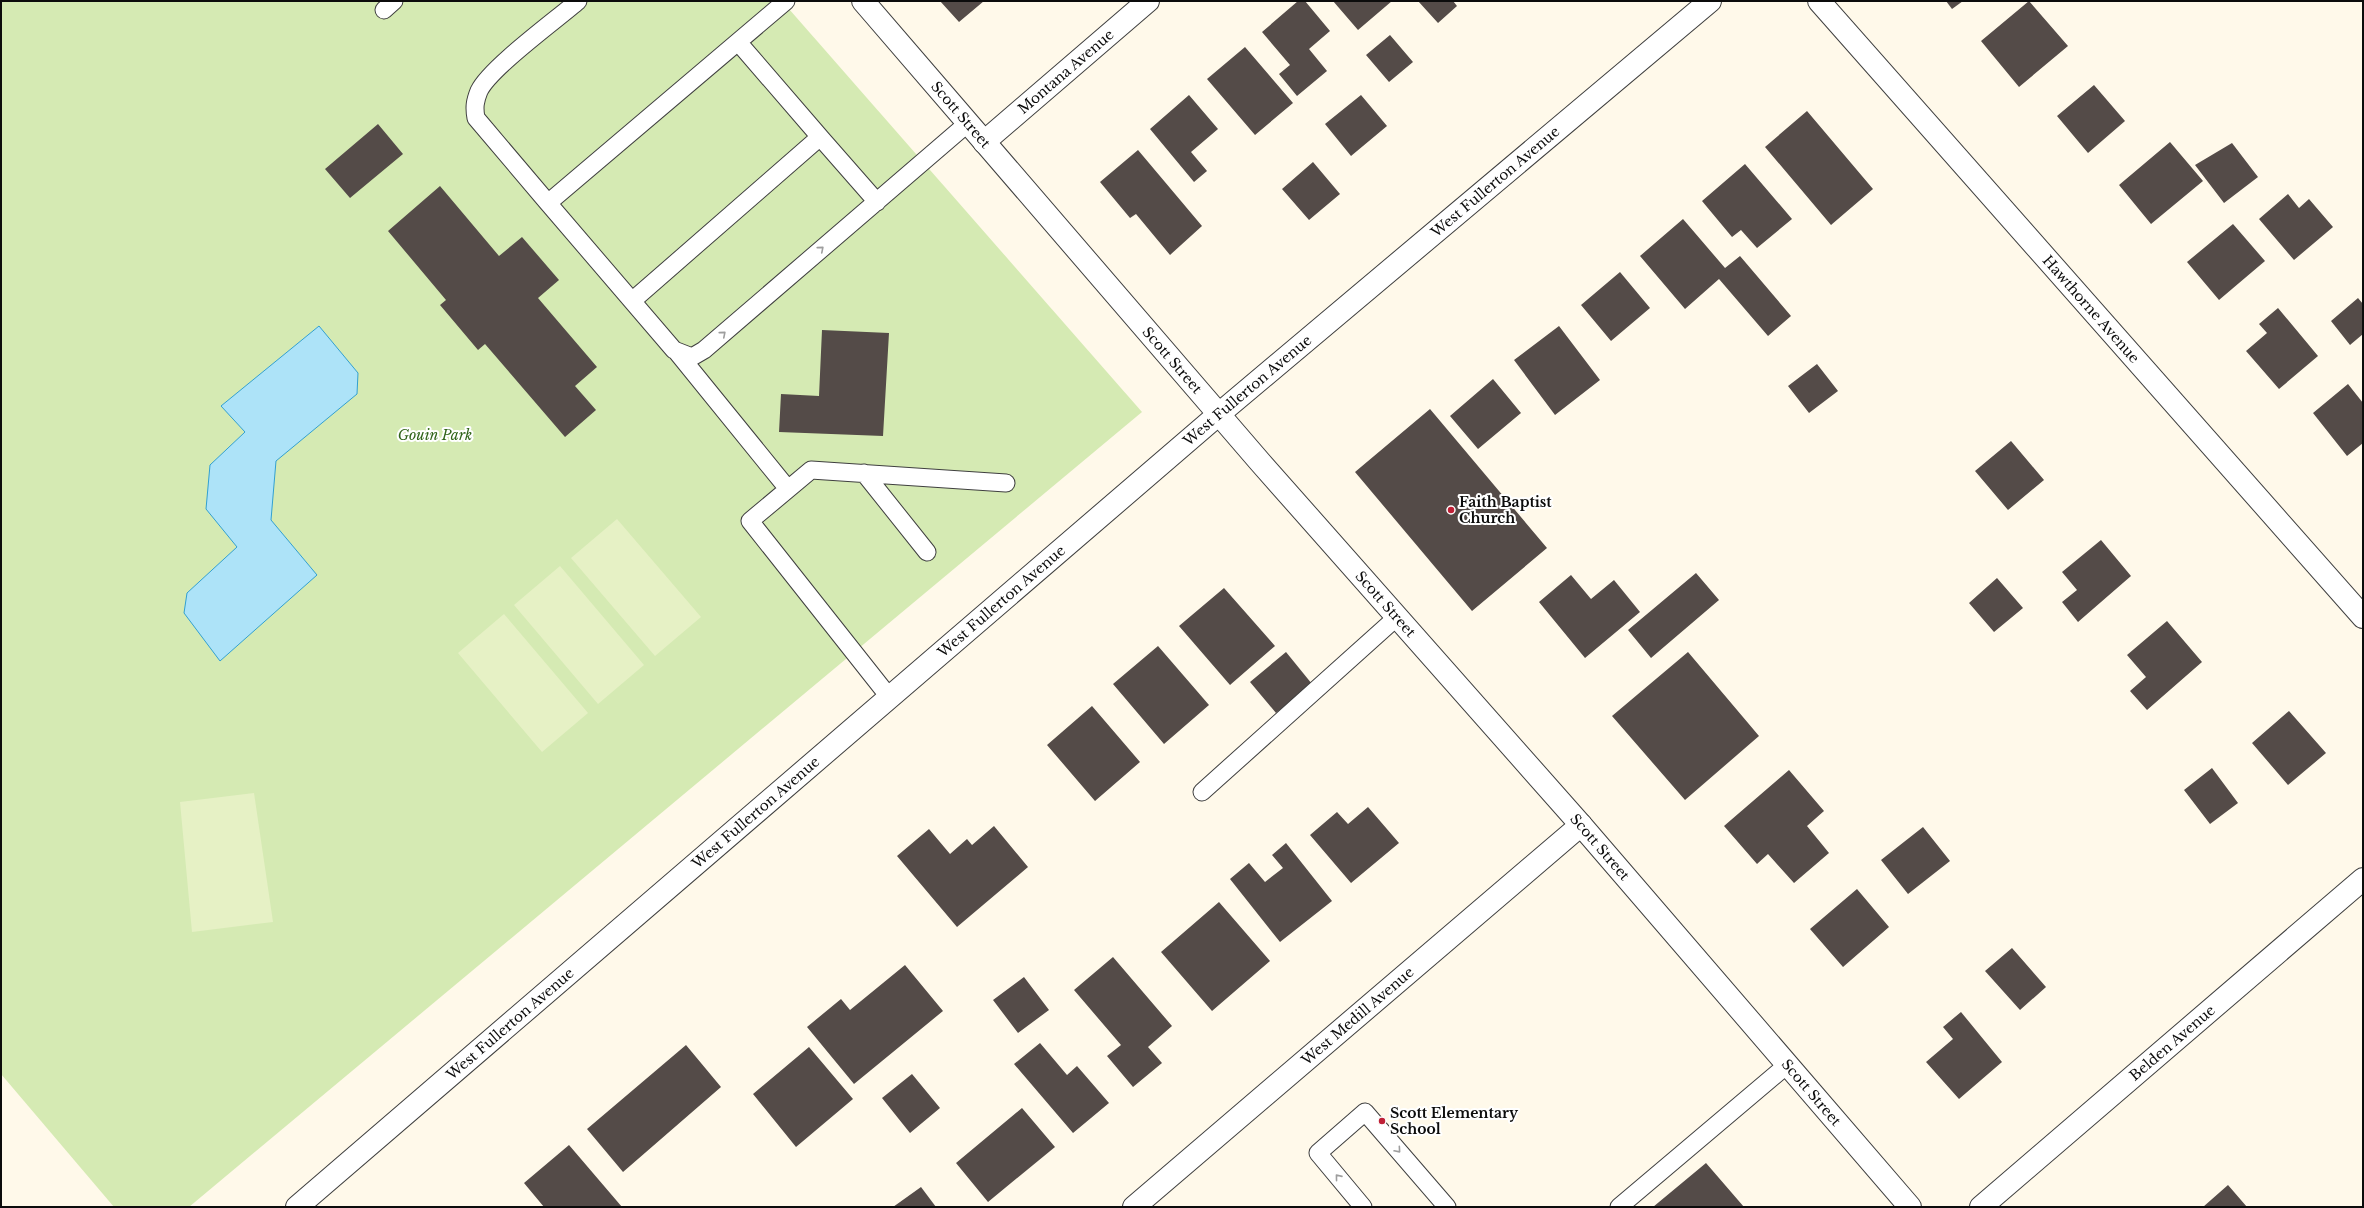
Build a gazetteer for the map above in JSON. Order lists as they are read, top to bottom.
{
  "streets": {
    "street": [
      "Montana Avenue",
      "Scott Street",
      "West Fullerton Avenue",
      "Hawthorne Avenue",
      "West Medill Avenue",
      "Belden Avenue"
    ]
  },
  "crossings": [
    ["Montana Avenue", "Scott Street"],
    ["Scott Street", "West Fullerton Avenue"],
    ["Scott Street", "West Medill Avenue"]
  ],
  "parks": ["Gouin Park"],
  "places": ["Faith Baptist Church", "Scott Elementary School"]
}
